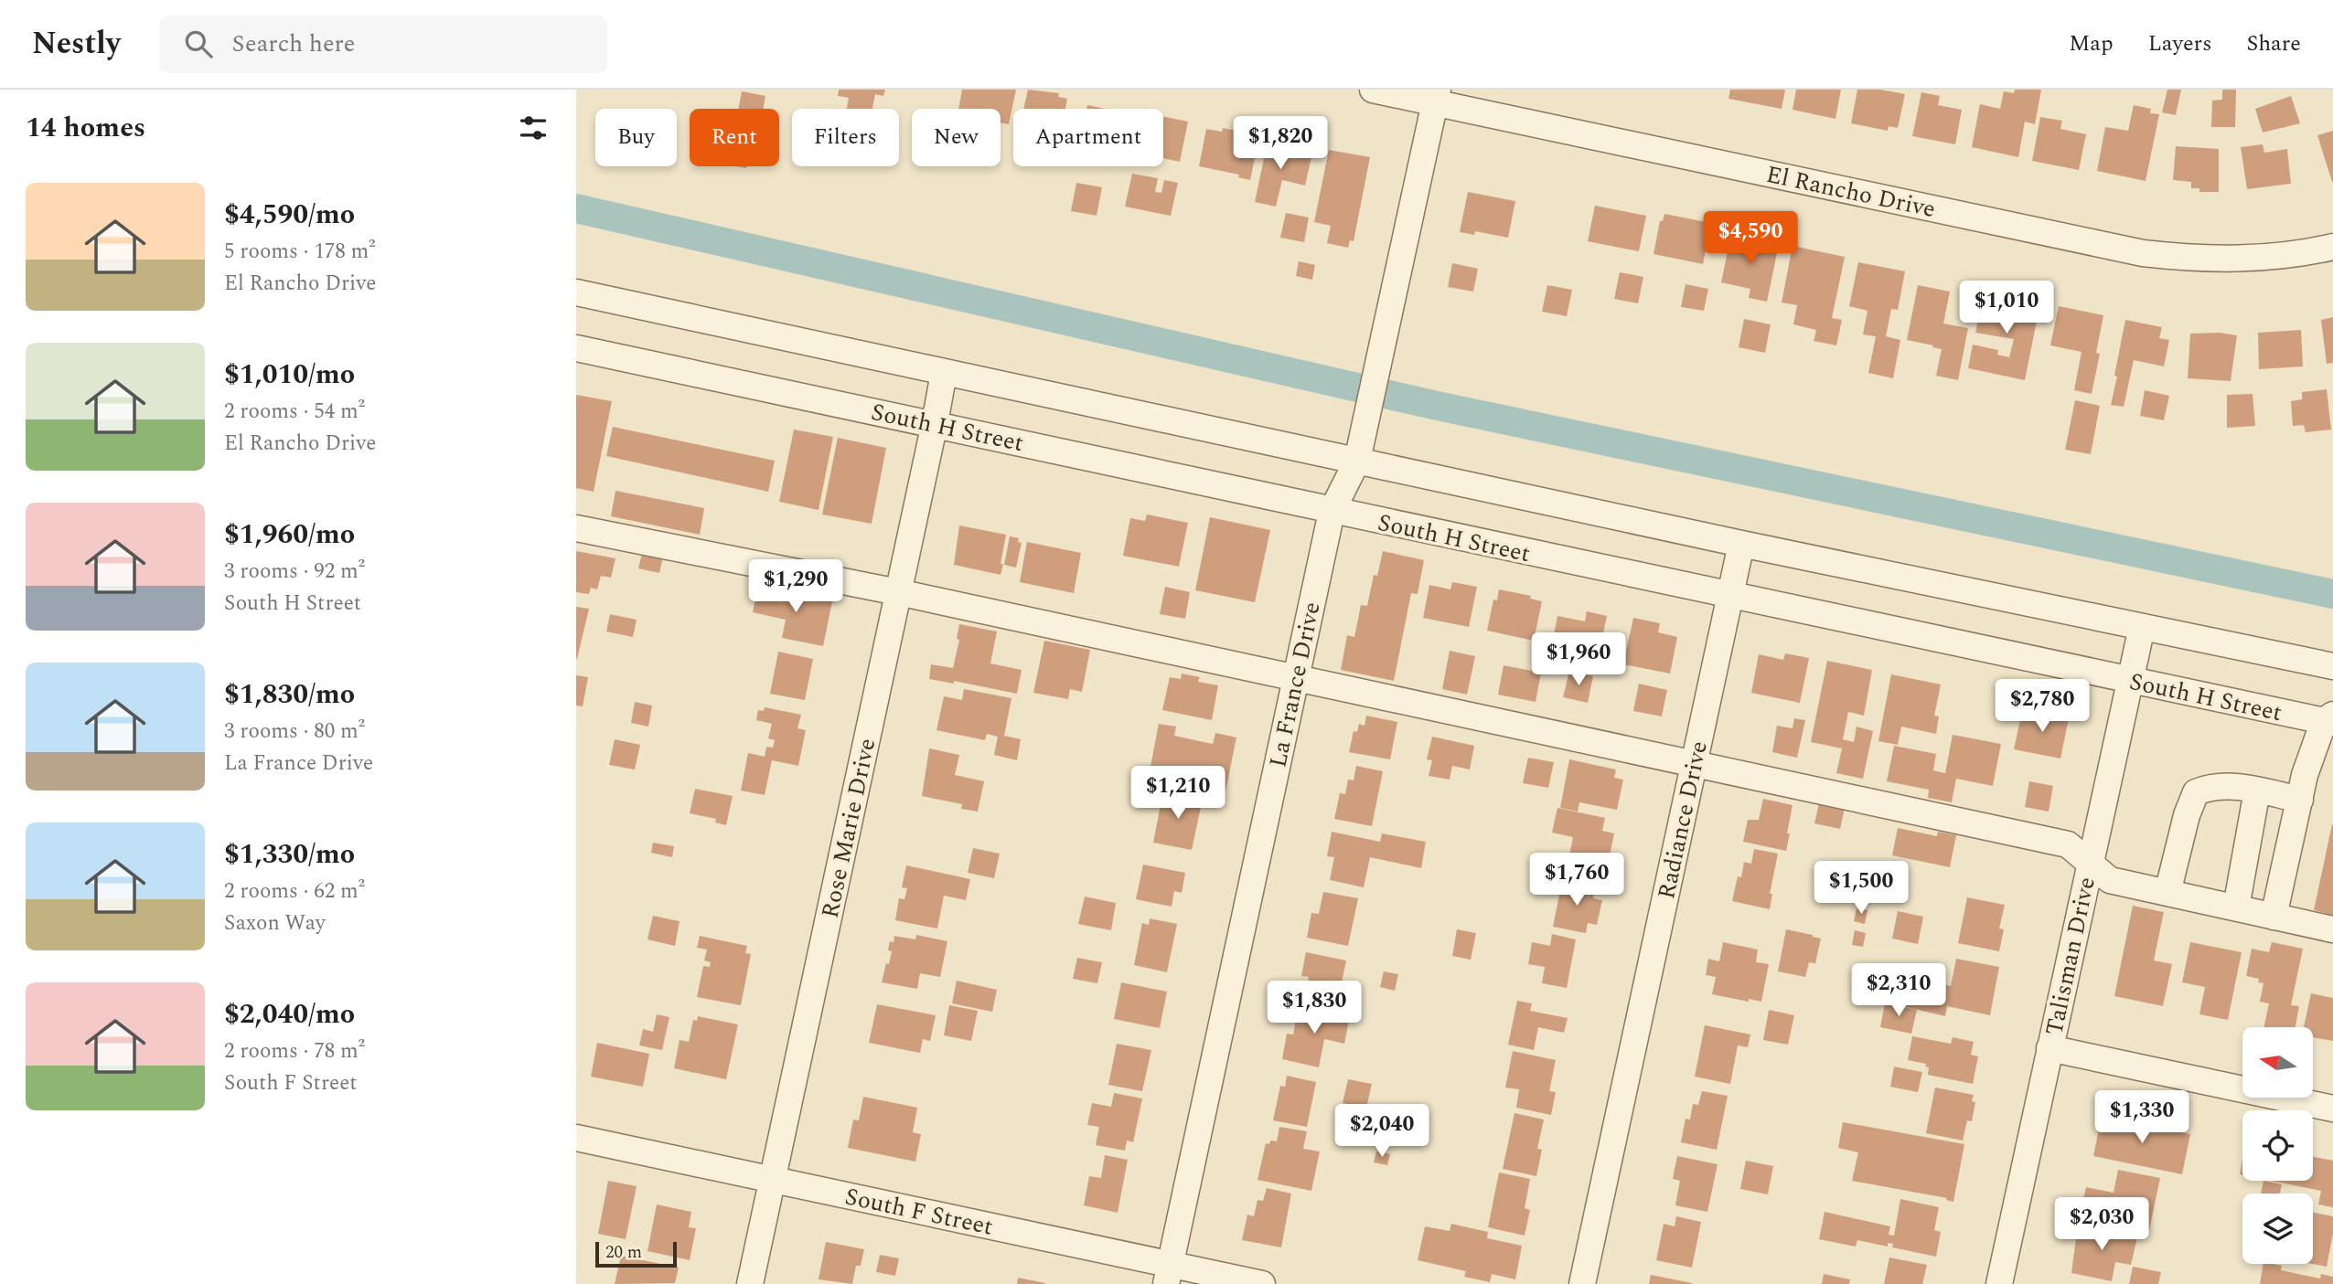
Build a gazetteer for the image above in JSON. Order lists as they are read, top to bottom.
{
  "streets": {
    "street": [
      "El Rancho Drive",
      "South H Street",
      "La France Drive",
      "Radiance Drive",
      "Rose Marie Drive",
      "Talisman Drive",
      "South F Street"
    ]
  },
  "crossings": [
    ["El Rancho Drive", "La France Drive"],
    ["South H Street", "La France Drive"],
    ["South H Street", "Radiance Drive"],
    ["South H Street", "Rose Marie Drive"],
    ["South H Street", "Talisman Drive"],
    ["La France Drive", "South F Street"],
    ["Rose Marie Drive", "South F Street"]
  ],
  "scale_bar": "20 m",
  "north": "left",
  "page": {
    "header": "Nestly",
    "search": "Search here",
    "nav": ["Map", "Layers", "Share"],
    "heading": "14 homes",
    "chip": [
      "Buy",
      "Rent",
      "Filters",
      "New",
      "Apartment"
    ],
    "price": [
      "$1,820",
      "$4,590",
      "$1,010",
      "$1,290",
      "$1,960",
      "$2,780",
      "$1,210",
      "$1,760",
      "$1,500",
      "$2,310",
      "$1,830",
      "$1,330",
      "$2,040",
      "$2,030"
    ],
    "list": [
      {
        "name": "$4,590/mo",
        "note": "5 rooms · 178 m² · El Rancho Drive"
      },
      {
        "name": "$1,010/mo",
        "note": "2 rooms · 54 m² · El Rancho Drive"
      },
      {
        "name": "$1,960/mo",
        "note": "3 rooms · 92 m² · South H Street"
      },
      {
        "name": "$1,830/mo",
        "note": "3 rooms · 80 m² · La France Drive"
      },
      {
        "name": "$1,330/mo",
        "note": "2 rooms · 62 m² · Saxon Way"
      },
      {
        "name": "$2,040/mo",
        "note": "2 rooms · 78 m² · South F Street"
      }
    ],
    "scale": "20 m"
  }
}
